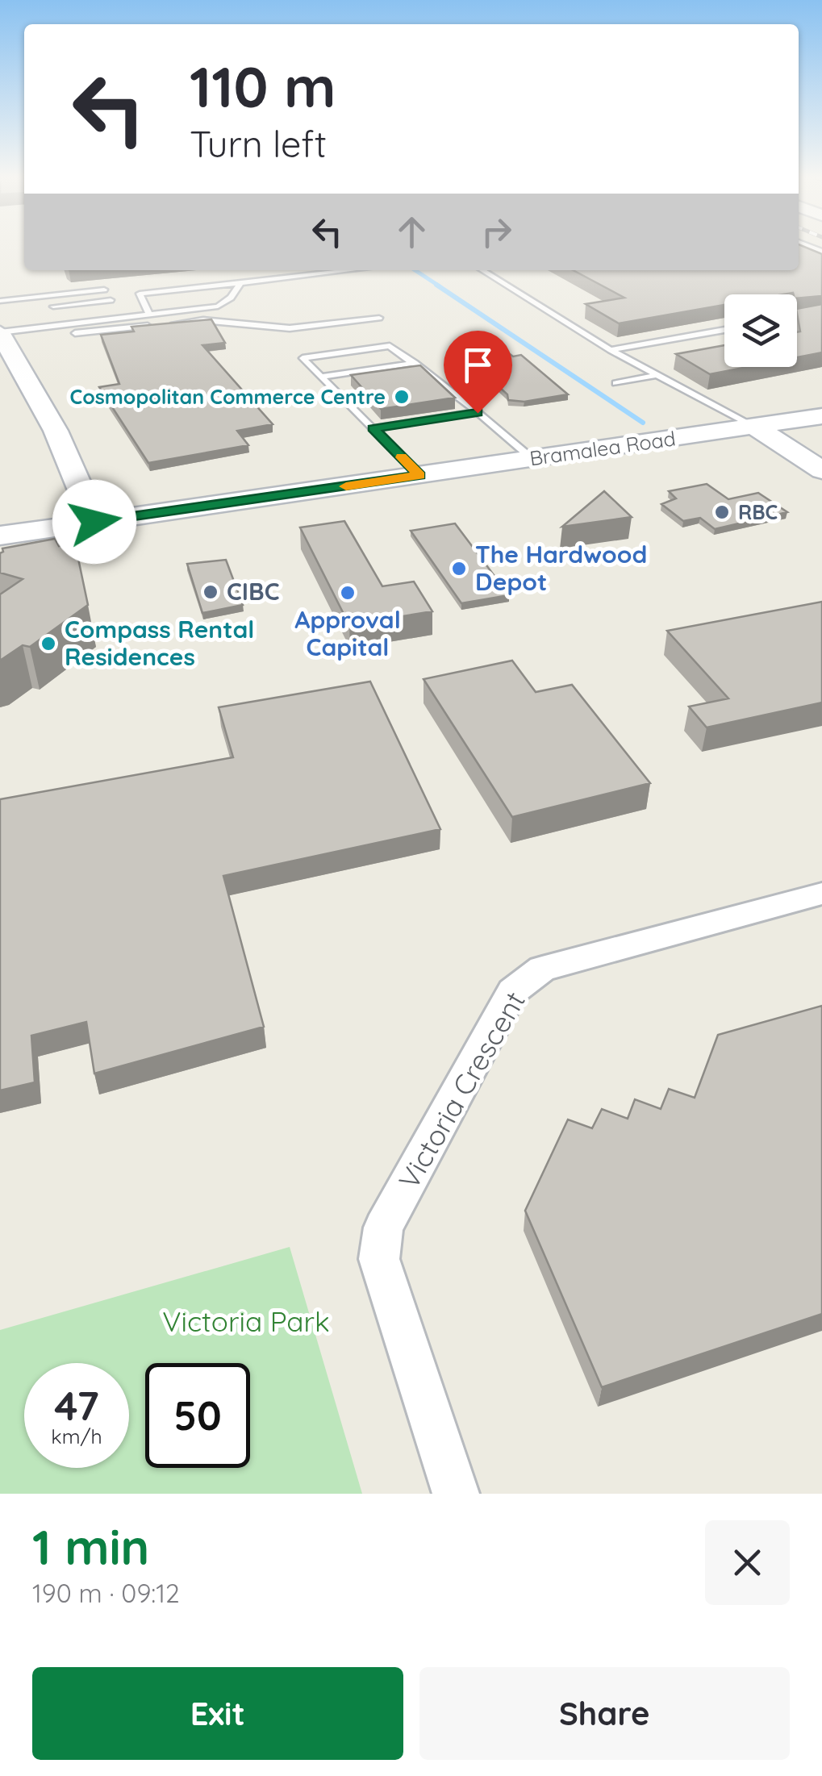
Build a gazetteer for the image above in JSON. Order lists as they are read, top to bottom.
{
  "streets": {
    "main road": ["Bramalea Road"],
    "street": ["Victoria Crescent"]
  },
  "parks": ["Victoria Park"],
  "places": [
    "Cosmopolitan Commerce Centre",
    "RBC",
    "The Hardwood Depot",
    "CIBC",
    "Approval Capital",
    "Compass Rental Residences"
  ],
  "page": {
    "turn": ["110 m", "Turn left"],
    "speed": "47 km/h",
    "limit": "50",
    "heading": ["1 min", "190 m · 09:12"],
    "buttons": ["Exit", "Share"]
  }
}
